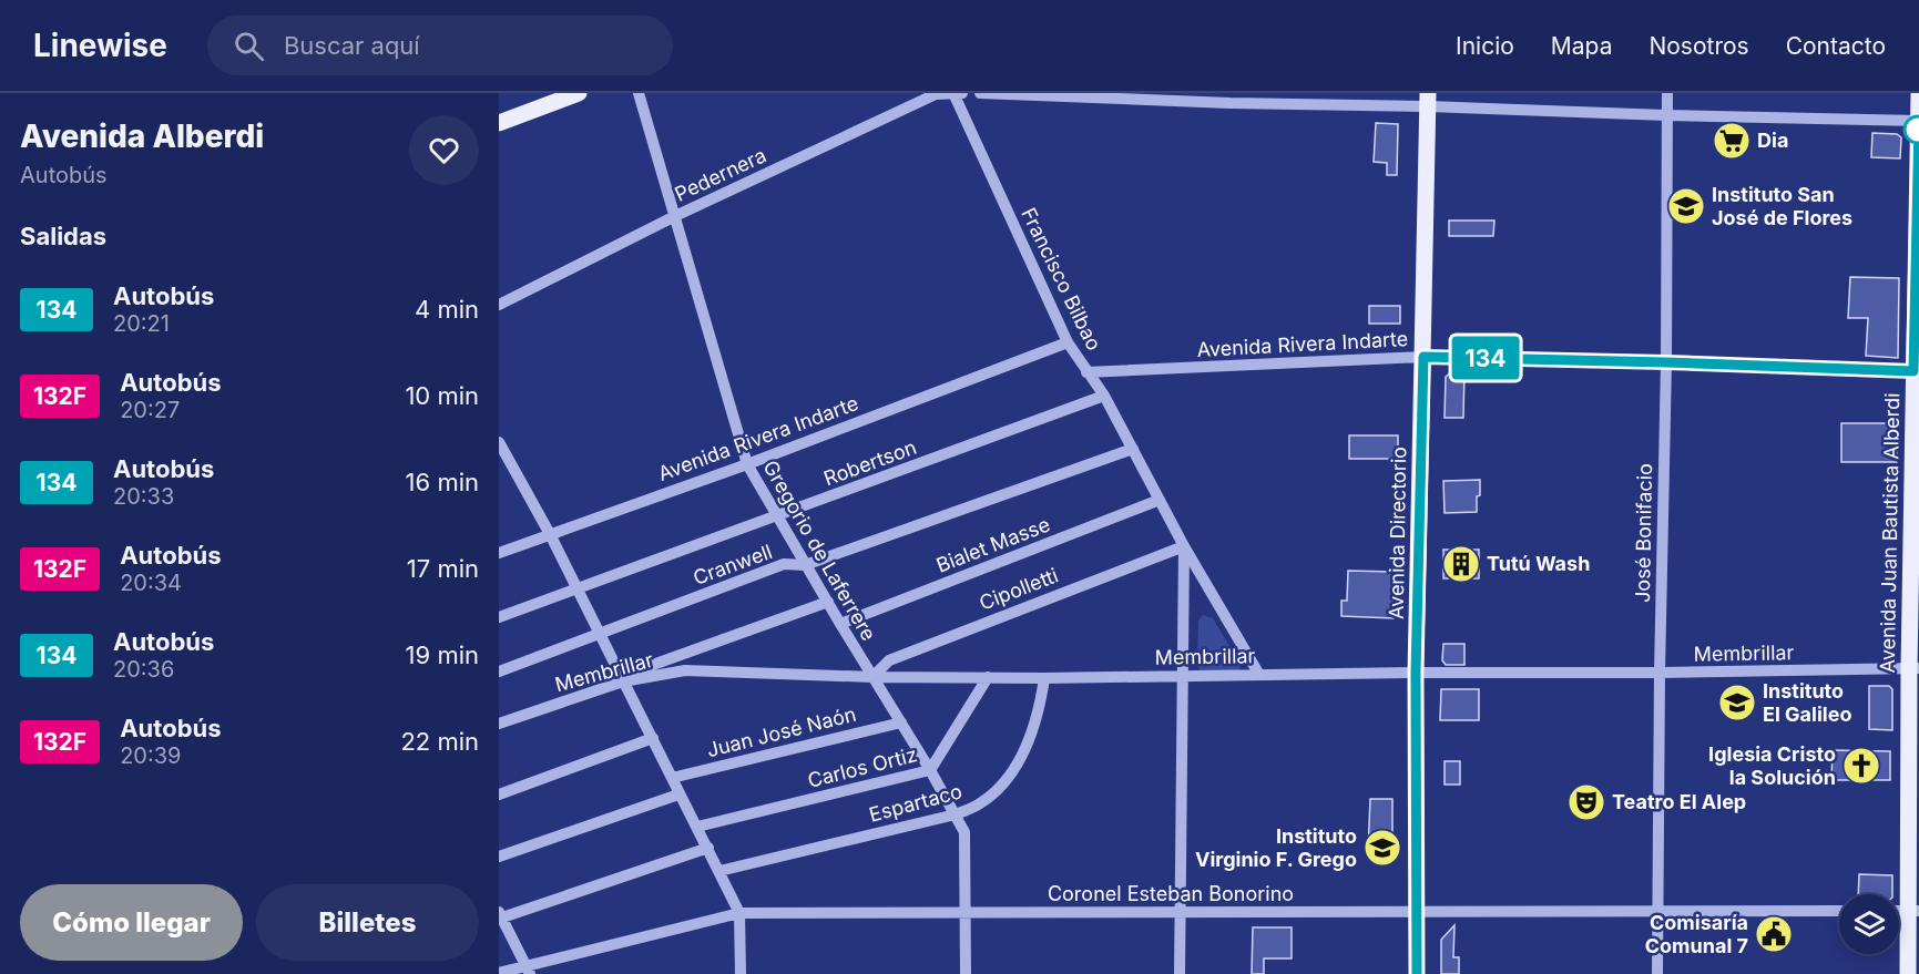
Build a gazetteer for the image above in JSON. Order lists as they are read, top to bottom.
{
  "streets": {
    "main road": ["Avenida Directorio", "Avenida Juan Bautista Alberdi"],
    "street": [
      "Pedernera",
      "Francisco Bilbao",
      "Avenida Rivera Indarte",
      "Robertson",
      "José Bonifacio",
      "Bialet Masse",
      "Gregorio de Laferrere",
      "Cranwell",
      "Cipolletti",
      "Membrillar",
      "Juan José Naón",
      "Carlos Ortiz",
      "Espartaco",
      "Coronel Esteban Bonorino"
    ]
  },
  "crossings": [
    ["Pedernera", "Francisco Bilbao"],
    ["Pedernera", "Gregorio de Laferrere"],
    ["Francisco Bilbao", "Avenida Rivera Indarte"],
    ["Francisco Bilbao", "Robertson"],
    ["Francisco Bilbao", "Bialet Masse"],
    ["Francisco Bilbao", "Cranwell"],
    ["Francisco Bilbao", "Cipolletti"],
    ["Francisco Bilbao", "Membrillar"],
    ["Francisco Bilbao", "Coronel Esteban Bonorino"],
    ["Avenida Rivera Indarte", "Avenida Directorio"],
    ["Avenida Rivera Indarte", "José Bonifacio"],
    ["Avenida Rivera Indarte", "Avenida Juan Bautista Alberdi"],
    ["Avenida Rivera Indarte", "Gregorio de Laferrere"],
    ["Robertson", "Gregorio de Laferrere"],
    ["Avenida Directorio", "Membrillar"],
    ["Avenida Directorio", "Coronel Esteban Bonorino"],
    ["José Bonifacio", "Membrillar"],
    ["José Bonifacio", "Coronel Esteban Bonorino"],
    ["Avenida Juan Bautista Alberdi", "Membrillar"],
    ["Bialet Masse", "Gregorio de Laferrere"],
    ["Gregorio de Laferrere", "Cranwell"],
    ["Gregorio de Laferrere", "Cipolletti"],
    ["Gregorio de Laferrere", "Membrillar"],
    ["Gregorio de Laferrere", "Juan José Naón"],
    ["Gregorio de Laferrere", "Carlos Ortiz"],
    ["Gregorio de Laferrere", "Espartaco"],
    ["Gregorio de Laferrere", "Coronel Esteban Bonorino"],
    ["Cipolletti", "Membrillar"],
    ["Membrillar", "Carlos Ortiz"],
    ["Membrillar", "Espartaco"]
  ],
  "places": {
    "supermarket": ["Dia"],
    "school or university": ["Instituto San José de Flores", "Instituto El Galileo", "Instituto Virginio F. Grego"],
    "building": ["Tutú Wash"],
    "church": ["Iglesia Cristo la Solución"],
    "theatre": ["Teatro El Alep"],
    "public building": ["Comisaría Comunal 7"]
  },
  "lines": ["bus line 134"],
  "page": {
    "header": "Linewise",
    "search": "Buscar aquí",
    "nav": [
      "Inicio",
      "Mapa",
      "Nosotros",
      "Contacto"
    ],
    "heading": [
      ["Avenida Alberdi", "Autobús"],
      "Salidas"
    ],
    "on_map": "134",
    "list": [
      {
        "mark": "134",
        "name": "Autobús",
        "note": "20:21",
        "value": "4 min"
      },
      {
        "mark": "132F",
        "name": "Autobús",
        "note": "20:27",
        "value": "10 min"
      },
      {
        "mark": "134",
        "name": "Autobús",
        "note": "20:33",
        "value": "16 min"
      },
      {
        "mark": "132F",
        "name": "Autobús",
        "note": "20:34",
        "value": "17 min"
      },
      {
        "mark": "134",
        "name": "Autobús",
        "note": "20:36",
        "value": "19 min"
      },
      {
        "mark": "132F",
        "name": "Autobús",
        "note": "20:39",
        "value": "22 min"
      }
    ],
    "buttons": ["Cómo llegar", "Billetes"]
  }
}
